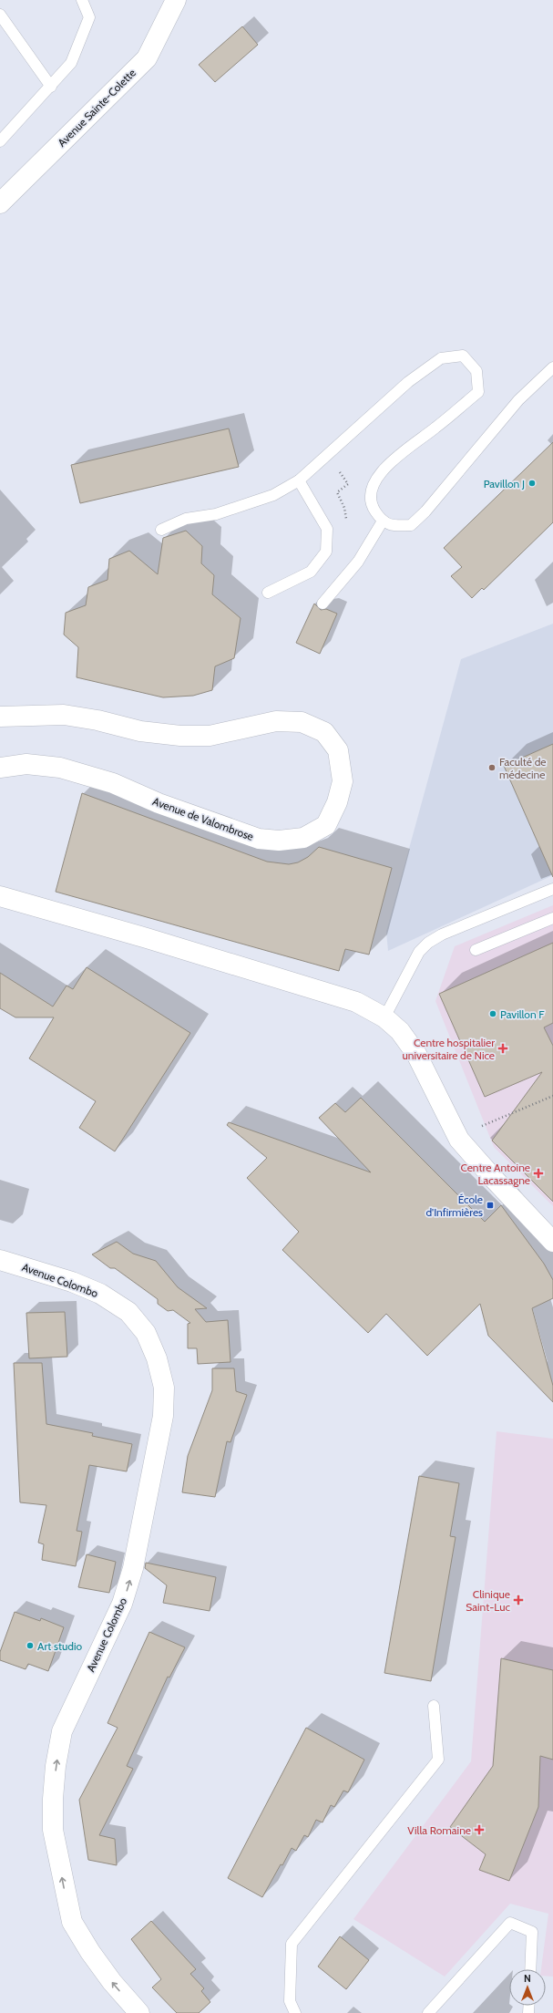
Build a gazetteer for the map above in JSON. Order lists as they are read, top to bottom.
{
  "streets": {
    "main road": ["Avenue Sainte-Colette", "Avenue de Valombrose", "Avenue Colombo"]
  },
  "one_way": ["Avenue Colombo"],
  "places": {
    "other": [
      "Pavillon J",
      "Faculté de médecine",
      "Pavillon F",
      "Art studio"
    ],
    "health": [
      "Centre hospitalier universitaire de Nice",
      "Centre Antoine Lacassagne",
      "Clinique Saint-Luc",
      "Villa Romaine"
    ],
    "transit": ["École d'Infirmières"]
  },
  "north": "top"
}
